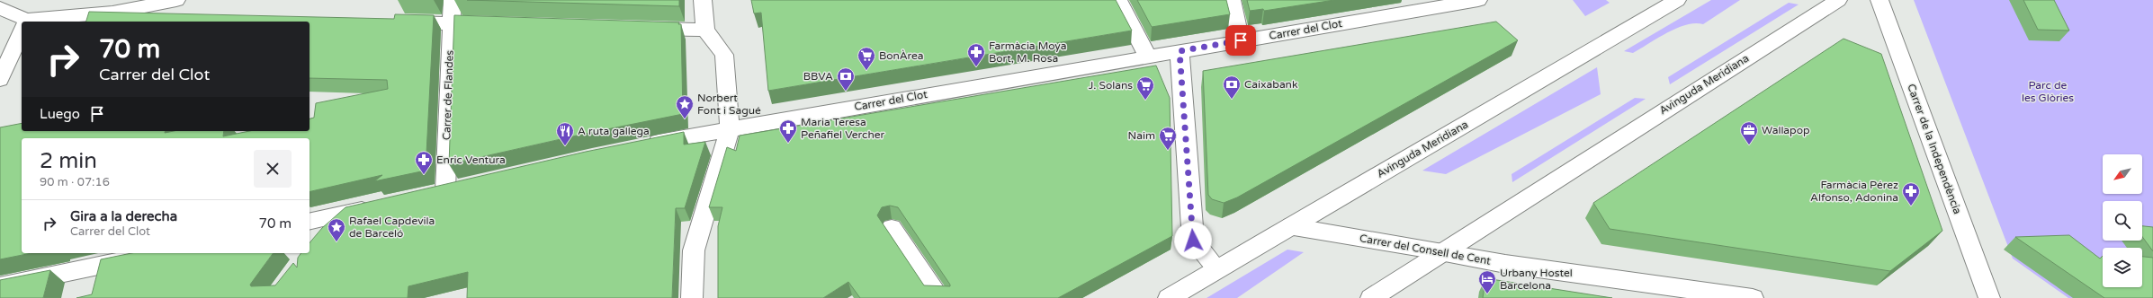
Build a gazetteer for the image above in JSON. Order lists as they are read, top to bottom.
{
  "streets": {
    "street": [
      "Carrer del Clot",
      "Avinguda Meridiana",
      "Carrer de Flandes",
      "Carrer de la Independència",
      "Carrer del Consell de Cent"
    ]
  },
  "crossings": [
    ["Avinguda Meridiana", "Carrer del Consell de Cent"]
  ],
  "parks": ["Parc de les Glòries"],
  "places": {
    "pharmacy": [
      "Farmàcia Moya Bort, M. Rosa",
      "Maria Teresa Peñafiel Vercher",
      "Enric Ventura",
      "Farmàcia Pérez Alfonso, Adonina"
    ],
    "supermarket": ["BonÀrea", "J. Solans", "Naim"],
    "bank": ["BBVA", "Caixabank"],
    "place": ["Norbert Font i Sagué", "Rafael Capdevila de Barceló"],
    "office": ["Wallapop"],
    "restaurant": ["A ruta gallega"],
    "hotel": ["Urbany Hostel Barcelona"]
  },
  "north": "bottom left",
  "page": {
    "turn": ["70 m", "Carrer del Clot"],
    "then": "Luego",
    "heading": ["2 min", "90 m · 07:16"],
    "list": [
      {
        "name": "Gira a la derecha",
        "note": "Carrer del Clot",
        "value": "70 m"
      }
    ]
  }
}
